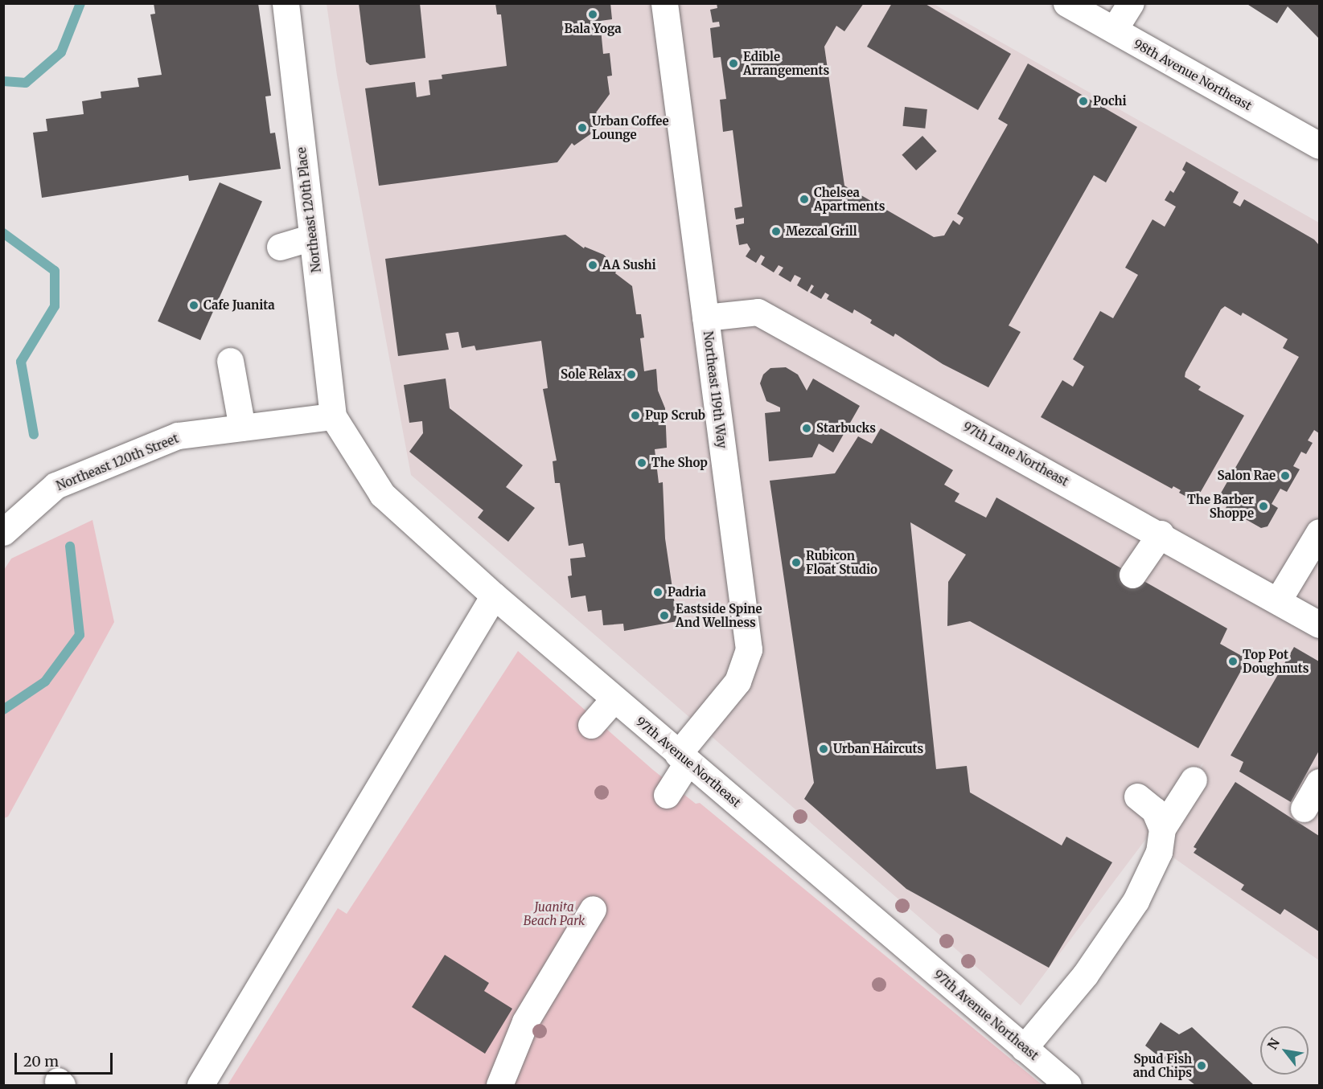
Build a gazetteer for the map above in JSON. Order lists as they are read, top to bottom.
{
  "streets": {
    "street": [
      "98th Avenue Northeast",
      "Northeast 120th Place",
      "Northeast 119th Way",
      "97th Lane Northeast",
      "Northeast 120th Street",
      "97th Avenue Northeast"
    ]
  },
  "crossings": [
    ["Northeast 120th Place", "Northeast 120th Street"],
    ["Northeast 120th Place", "97th Avenue Northeast"],
    ["Northeast 119th Way", "97th Lane Northeast"],
    ["Northeast 119th Way", "97th Avenue Northeast"],
    ["Northeast 120th Street", "97th Avenue Northeast"]
  ],
  "parks": ["Juanita Beach Park"],
  "places": [
    "Bala Yoga",
    "Edible Arrangements",
    "Pochi",
    "Urban Coffee Lounge",
    "Chelsea Apartments",
    "Mezcal Grill",
    "AA Sushi",
    "Cafe Juanita",
    "Sole Relax",
    "Pup Scrub",
    "Starbucks",
    "The Shop",
    "Salon Rae",
    "The Barber Shoppe",
    "Rubicon Float Studio",
    "Padria",
    "Eastside Spine And Wellness",
    "Top Pot Doughnuts",
    "Urban Haircuts",
    "Spud Fish and Chips"
  ],
  "scale_bar": "20 m",
  "north": "top left"
}
